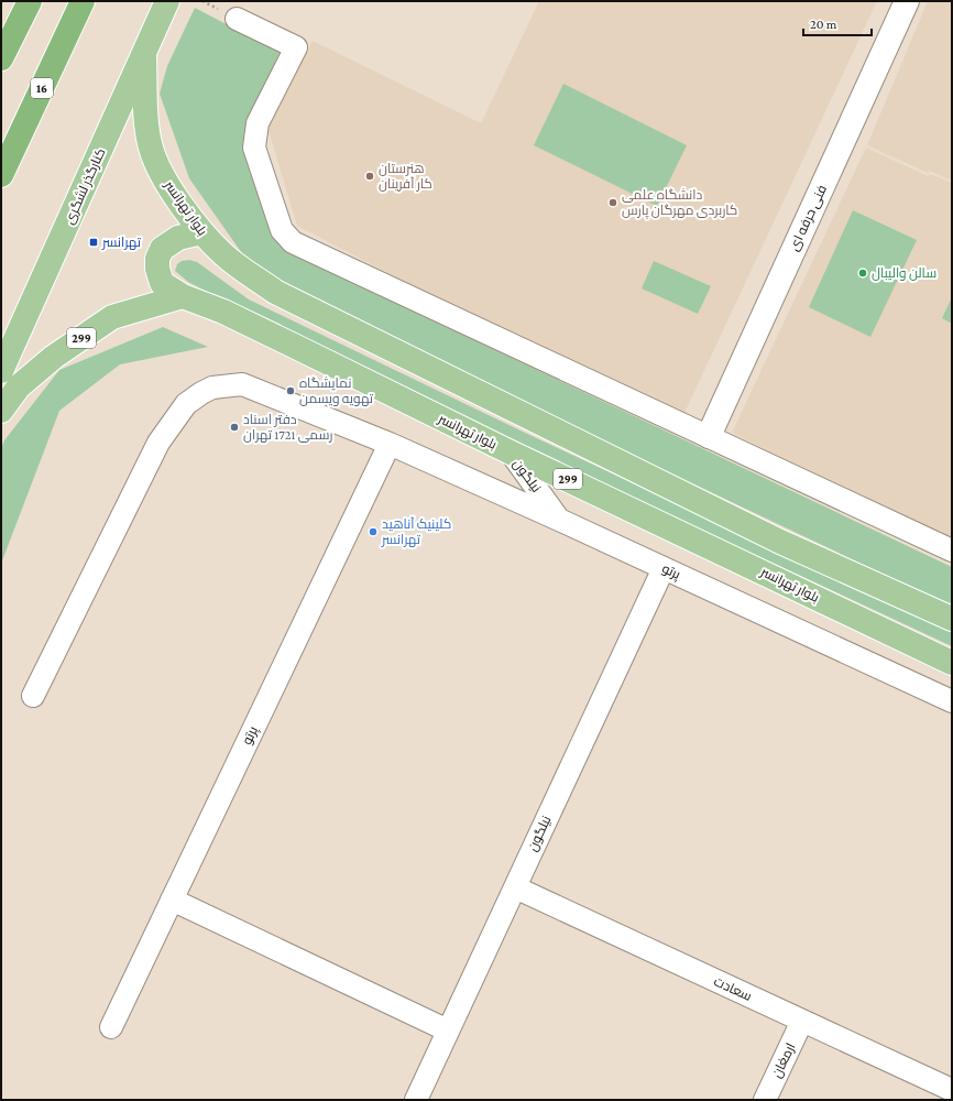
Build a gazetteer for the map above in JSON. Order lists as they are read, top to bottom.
{
  "streets": {
    "highway": ["16"],
    "main road": ["کنارگذر لشگری", "بلوار تهرانسر", "299"],
    "street": [
      "فنی حرفه ای",
      "نیلگون",
      "پرتو",
      "سعادت",
      "ارمغان"
    ]
  },
  "crossings": [
    ["کنارگذر لشگری", "بلوار تهرانسر"],
    ["بلوار تهرانسر", "299"],
    ["بلوار تهرانسر", "نیلگون"],
    ["نیلگون", "پرتو"],
    ["نیلگون", "سعادت"],
    ["سعادت", "ارمغان"]
  ],
  "places": {
    "other": [
      "هنرستان کار آفرینان",
      "دانشگاه علمی کاربردی مهرگان پارس",
      "سالن والیبال",
      "نمایشگاه تهویه ویسمن",
      "دفتر اسناد رسمی 1721 تهران",
      "کلینیک آناهید تهرانسر"
    ],
    "transit": ["تهرانسر"]
  },
  "scale_bar": "20 m"
}
